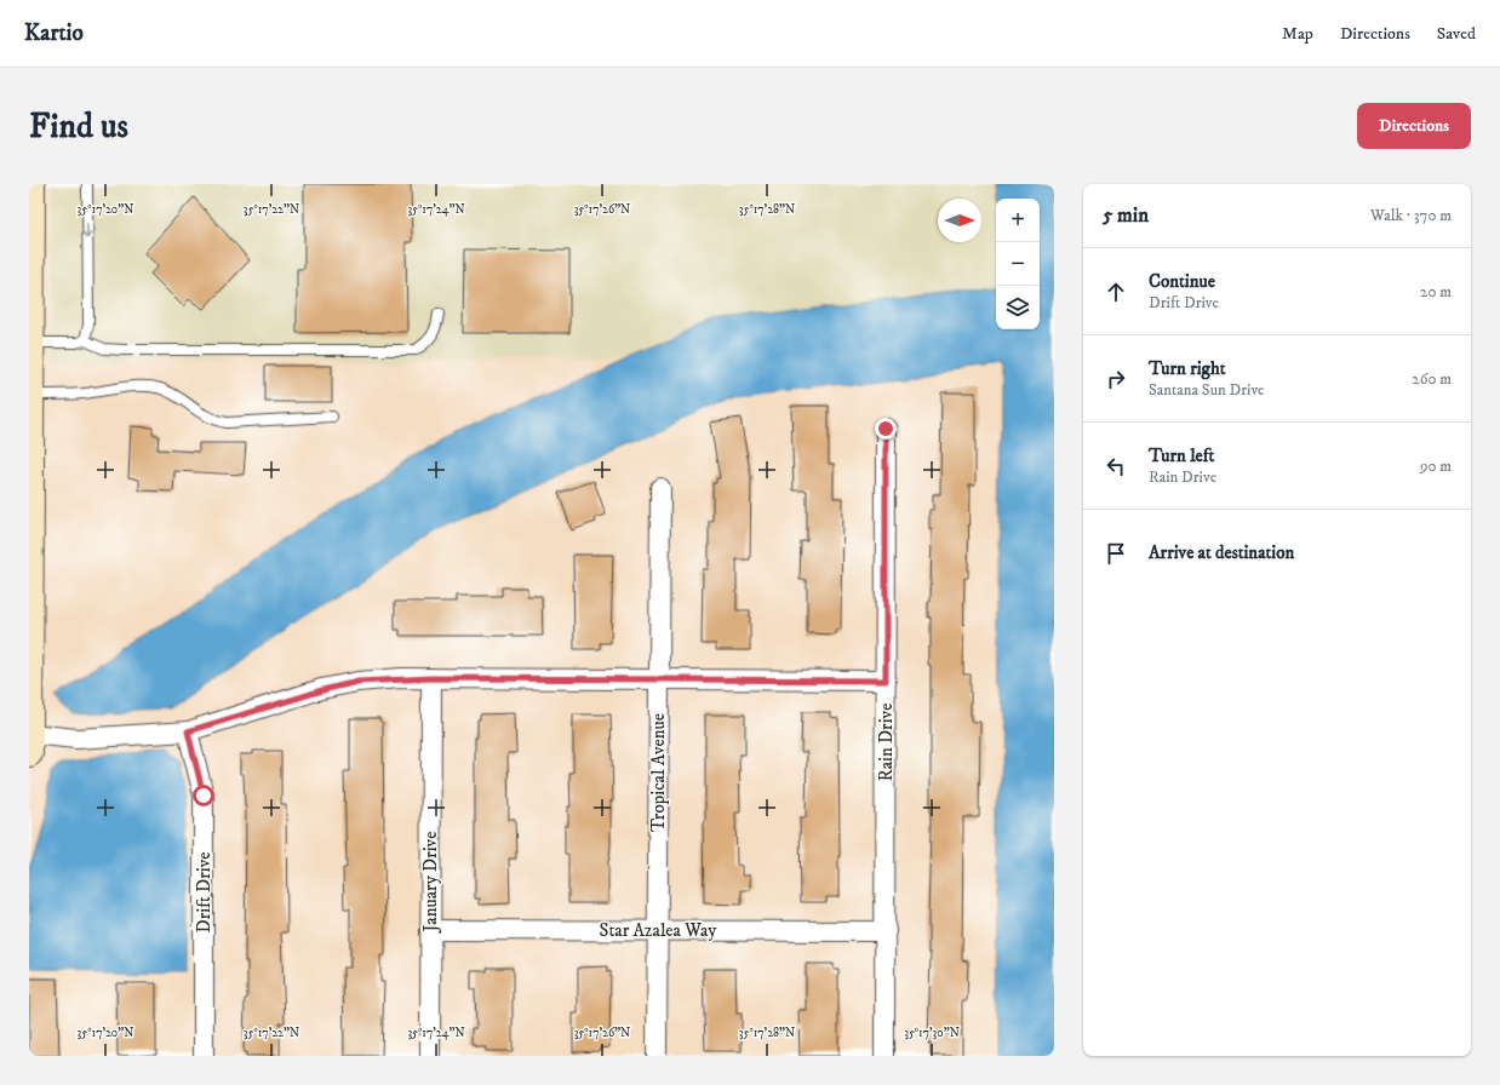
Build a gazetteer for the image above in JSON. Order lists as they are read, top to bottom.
{
  "streets": {
    "street": [
      "Rain Drive",
      "Tropical Avenue",
      "January Drive",
      "Drift Drive",
      "Star Azalea Way"
    ]
  },
  "crossings": [
    ["Rain Drive", "Star Azalea Way"],
    ["Tropical Avenue", "Star Azalea Way"],
    ["January Drive", "Star Azalea Way"]
  ],
  "north": "right",
  "page": {
    "header": "Kartio",
    "nav": ["Map", "Directions", "Saved"],
    "buttons": "Directions",
    "title": "Find us",
    "heading": ["5 min", "Walk · 370 m"],
    "map_buttons": ["+", "−"],
    "list": [
      ["Continue", "Drift Drive", "20 m"],
      ["Turn right", "Santana Sun Drive", "260 m"],
      ["Turn left", "Rain Drive", "90 m"],
      "Arrive at destination"
    ]
  },
  "coordinates": [
    "35°17'20\"N",
    "35°17'22\"N",
    "35°17'24\"N",
    "35°17'26\"N",
    "35°17'28\"N",
    "35°17'30\"N"
  ]
}
